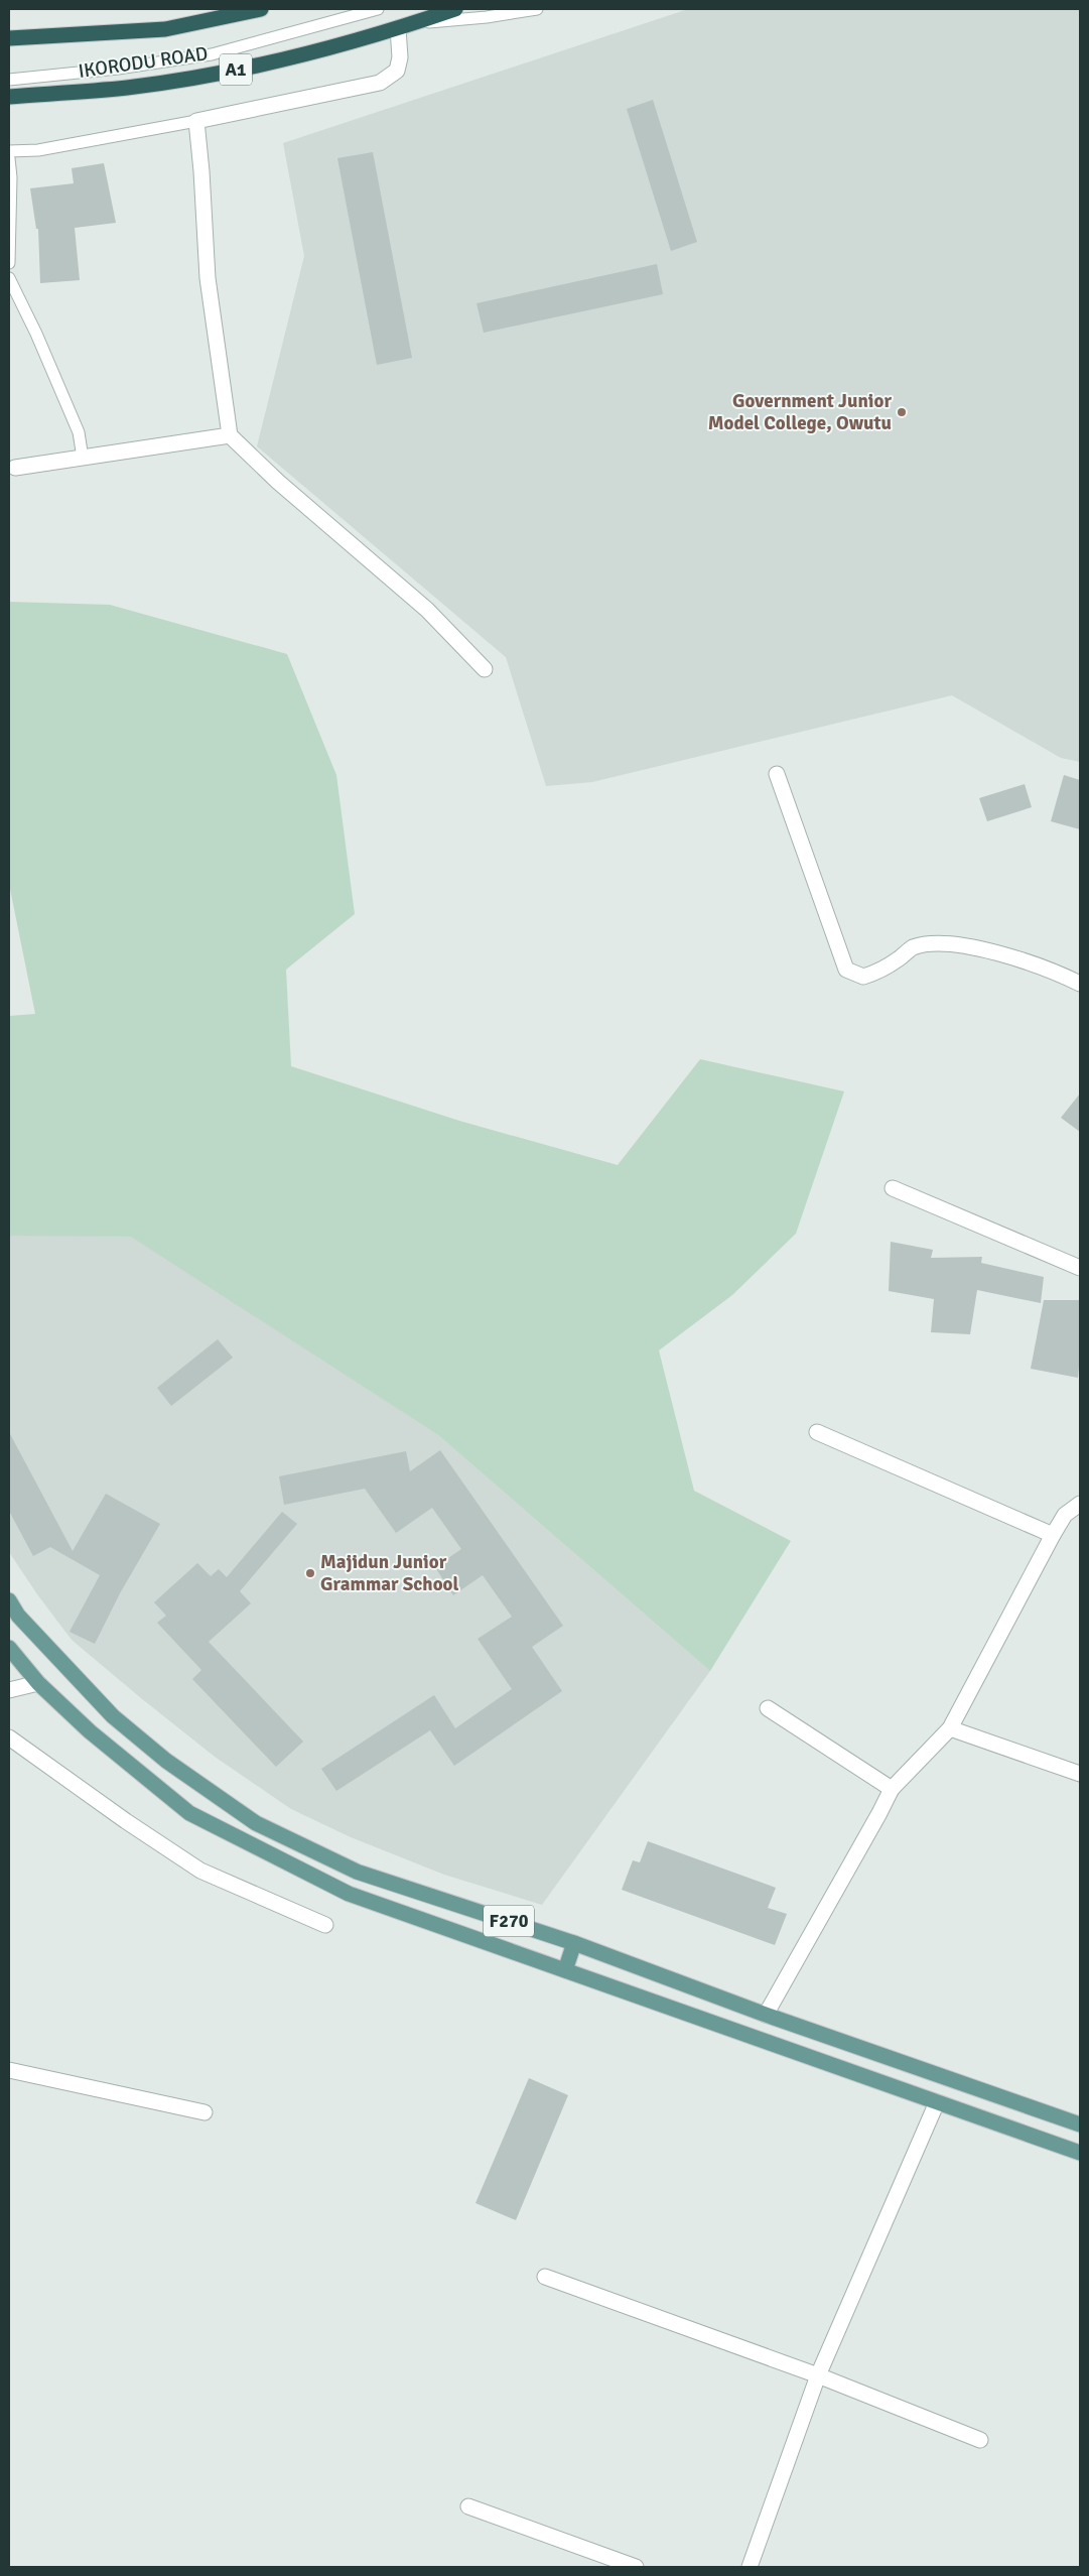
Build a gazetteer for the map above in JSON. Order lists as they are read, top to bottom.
{
  "streets": {
    "highway": ["IKORODU ROAD", "A1"],
    "main road": ["F270"]
  },
  "places": ["Government Junior Model College, Owutu", "Majidun Junior Grammar School"]
}
